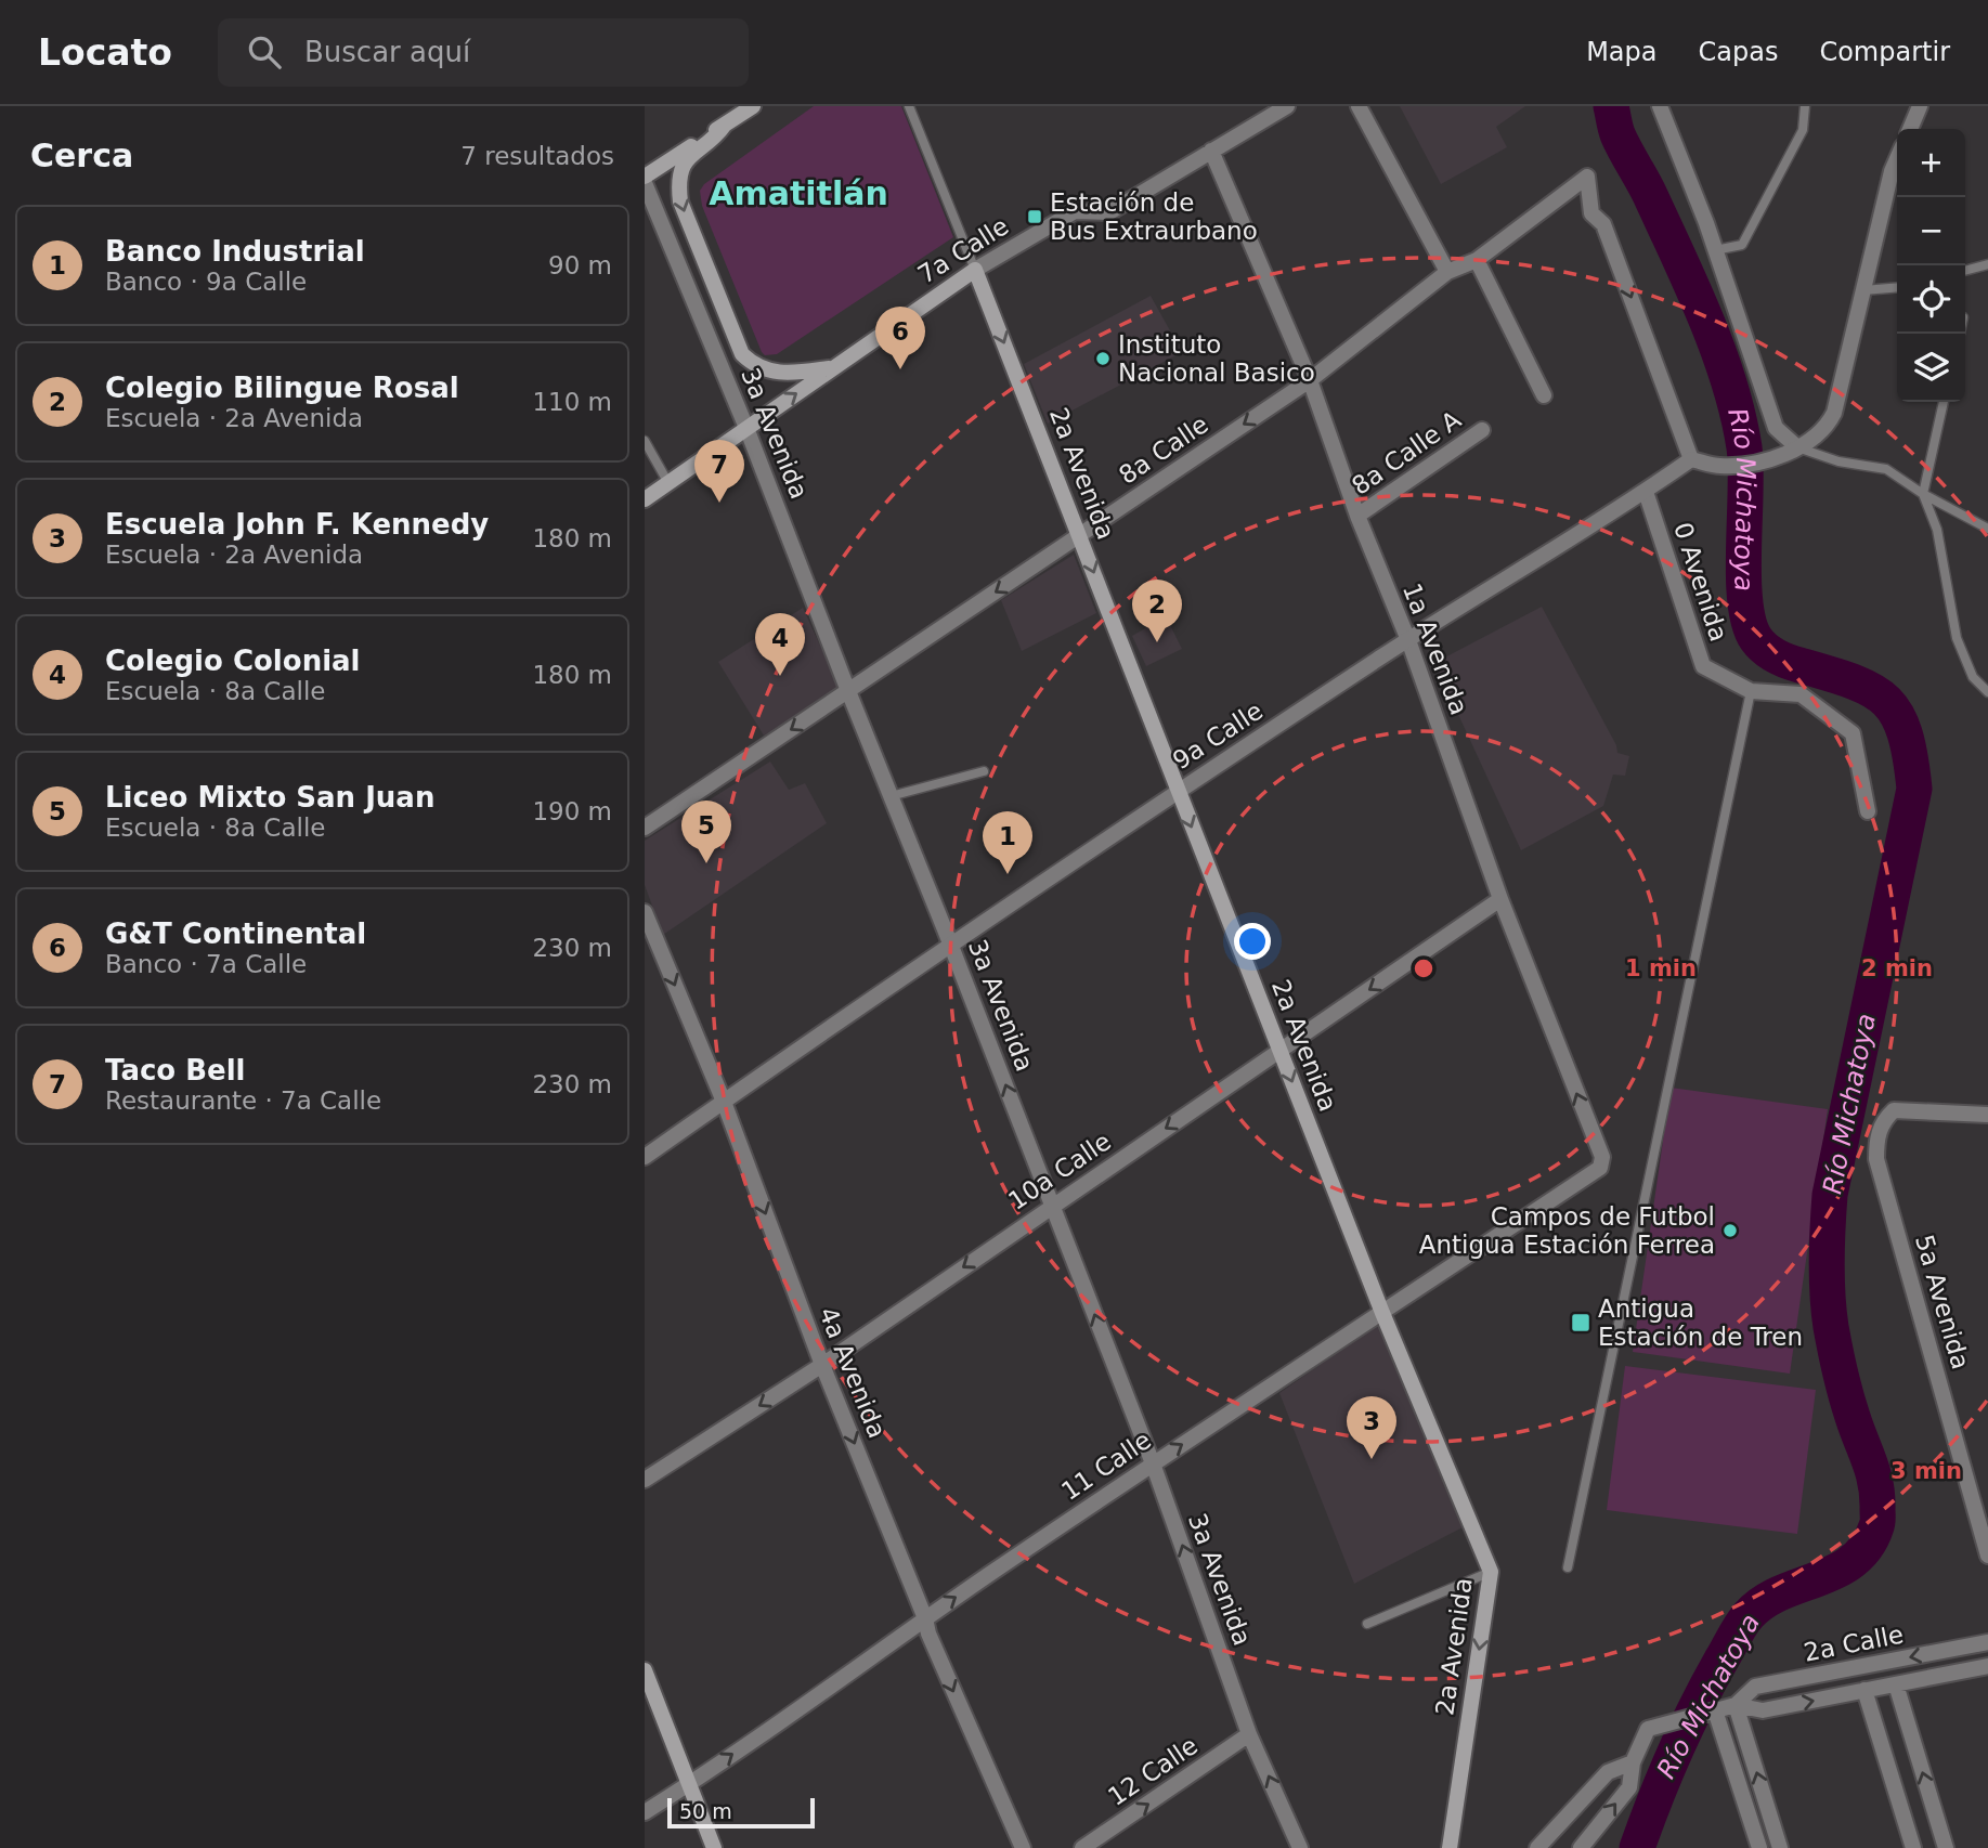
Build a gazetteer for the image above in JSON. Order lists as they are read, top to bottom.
{
  "streets": {
    "main road": ["7a Calle", "2a Avenida"],
    "street": [
      "3a Avenida",
      "8a Calle",
      "8a Calle A",
      "0 Avenida",
      "1a Avenida",
      "9a Calle",
      "10a Calle",
      "5a Avenida",
      "4a Avenida",
      "11 Calle",
      "2a Calle",
      "12 Calle"
    ]
  },
  "crossings": [
    ["7a Calle", "3a Avenida"],
    ["7a Calle", "2a Avenida"],
    ["7a Calle", "1a Avenida"],
    ["3a Avenida", "8a Calle"],
    ["3a Avenida", "9a Calle"],
    ["3a Avenida", "10a Calle"],
    ["3a Avenida", "11 Calle"],
    ["3a Avenida", "12 Calle"],
    ["8a Calle", "2a Avenida"],
    ["8a Calle", "1a Avenida"],
    ["8a Calle", "9a Calle"],
    ["8a Calle A", "1a Avenida"],
    ["2a Avenida", "9a Calle"],
    ["2a Avenida", "10a Calle"],
    ["2a Avenida", "11 Calle"],
    ["0 Avenida", "9a Calle"],
    ["1a Avenida", "9a Calle"],
    ["1a Avenida", "10a Calle"],
    ["1a Avenida", "11 Calle"],
    ["9a Calle", "4a Avenida"],
    ["10a Calle", "4a Avenida"],
    ["4a Avenida", "11 Calle"]
  ],
  "one_way": [
    "3a Avenida",
    "2a Avenida",
    "10a Calle",
    "4a Avenida",
    "11 Calle",
    "12 Calle"
  ],
  "districts": ["Amatitlán"],
  "water": ["Río Michatoya"],
  "places": {
    "transit": ["Estación de Bus Extraurbano", "Antigua Estación de Tren"],
    "other": ["Instituto Nacional Basico", "Campos de Futbol Antigua Estación Ferrea"]
  },
  "scale_bar": "50 m",
  "page": {
    "header": "Locato",
    "search": "Buscar aquí",
    "nav": ["Mapa", "Capas", "Compartir"],
    "heading": ["Cerca", "7 resultados"],
    "map_buttons": ["+", "−"],
    "list": [
      {
        "mark": "1",
        "name": "Banco Industrial",
        "note": "Banco · 9a Calle",
        "value": "90 m"
      },
      {
        "mark": "2",
        "name": "Colegio Bilingue Rosal",
        "note": "Escuela · 2a Avenida",
        "value": "110 m"
      },
      {
        "mark": "3",
        "name": "Escuela John F. Kennedy",
        "note": "Escuela · 2a Avenida",
        "value": "180 m"
      },
      {
        "mark": "4",
        "name": "Colegio Colonial",
        "note": "Escuela · 8a Calle",
        "value": "180 m"
      },
      {
        "mark": "5",
        "name": "Liceo Mixto San Juan",
        "note": "Escuela · 8a Calle",
        "value": "190 m"
      },
      {
        "mark": "6",
        "name": "G&T Continental",
        "note": "Banco · 7a Calle",
        "value": "230 m"
      },
      {
        "mark": "7",
        "name": "Taco Bell",
        "note": "Restaurante · 7a Calle",
        "value": "230 m"
      }
    ],
    "pins": [
      "6",
      "7",
      "2",
      "4",
      "5",
      "1",
      "3"
    ],
    "scale": "50 m"
  },
  "rings": ["1 min", "2 min", "3 min"]
}
